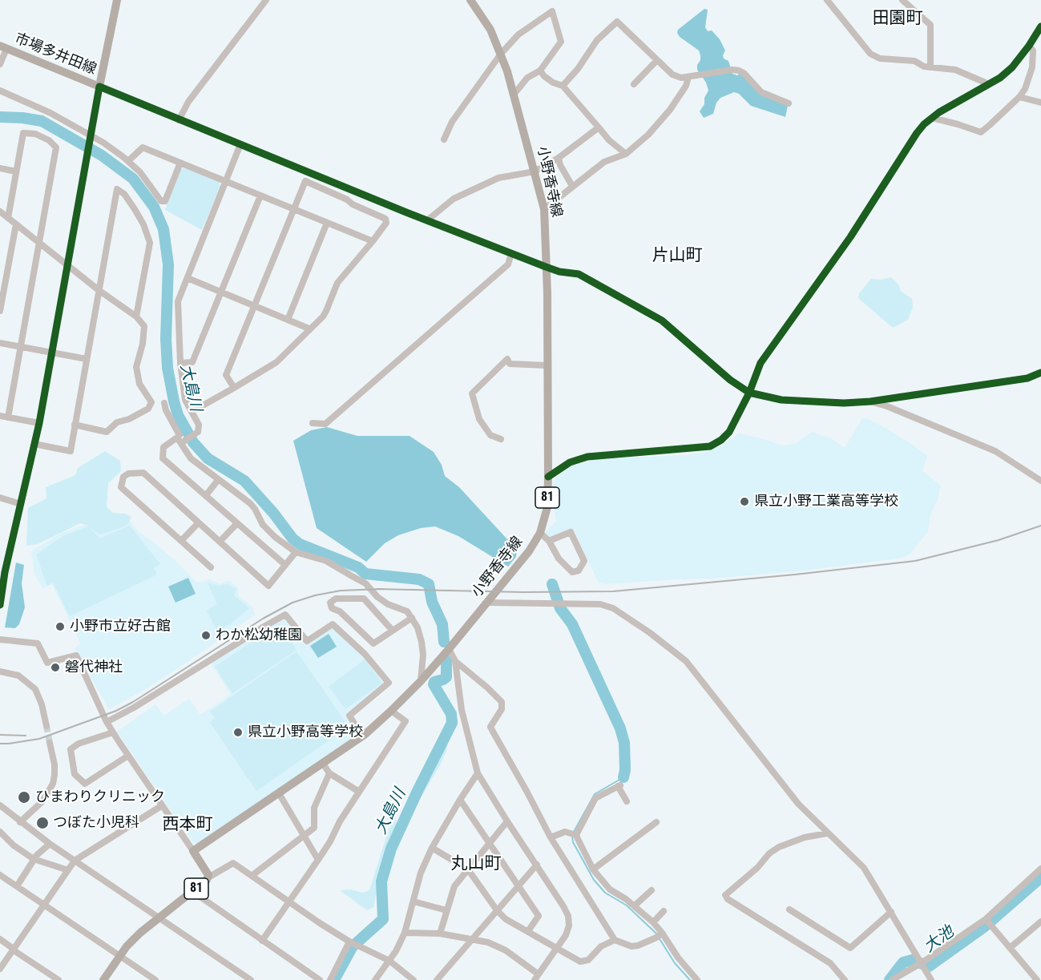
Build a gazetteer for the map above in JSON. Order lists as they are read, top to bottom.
{
  "streets": {
    "main road": ["市場多井田線", "小野香寺線", "81"]
  },
  "crossings": [
    ["小野香寺線", "81"]
  ],
  "districts": [
    "田園町",
    "片山町",
    "西本町",
    "丸山町"
  ],
  "water": ["大島川", "大池"],
  "places": [
    "県立小野工業高等学校",
    "小野市立好古館",
    "わか松幼稚園",
    "磐代神社",
    "県立小野高等学校",
    "ひまわりクリニック",
    "つぼた小児科"
  ]
}
